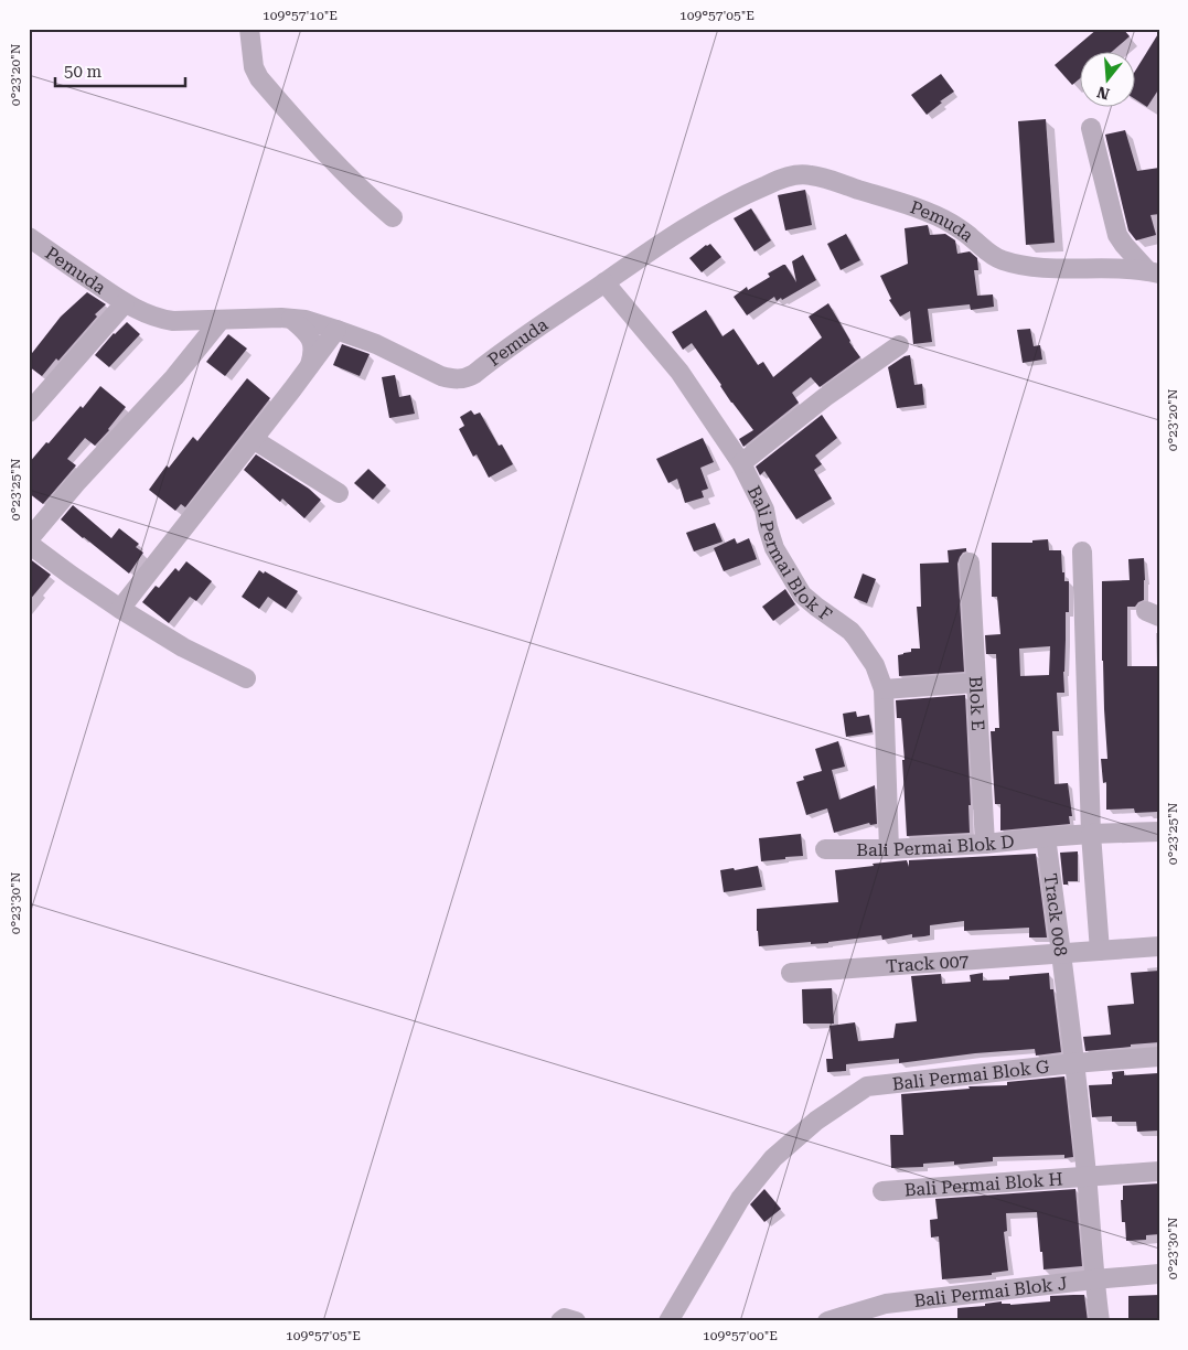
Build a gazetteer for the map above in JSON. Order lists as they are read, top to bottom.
{
  "streets": {
    "street": [
      "Pemuda",
      "Bali Permai Blok F",
      "Blok E",
      "Bali Permai Blok D",
      "Track 008",
      "Track 007",
      "Bali Permai Blok G",
      "Bali Permai Blok H",
      "Bali Permai Blok J"
    ]
  },
  "crossings": [
    ["Pemuda", "Bali Permai Blok F"],
    ["Bali Permai Blok F", "Bali Permai Blok D"],
    ["Blok E", "Bali Permai Blok D"],
    ["Bali Permai Blok D", "Track 008"],
    ["Track 008", "Track 007"],
    ["Track 008", "Bali Permai Blok G"],
    ["Track 008", "Bali Permai Blok H"],
    ["Track 008", "Bali Permai Blok J"]
  ],
  "scale_bar": "50 m",
  "north": "bottom",
  "coordinates": [
    "109°57'10\"E",
    "109°57'05\"E",
    "0°23'20\"N",
    "0°23'25\"N",
    "0°23'30\"N",
    "109°57'00\"E"
  ]
}
